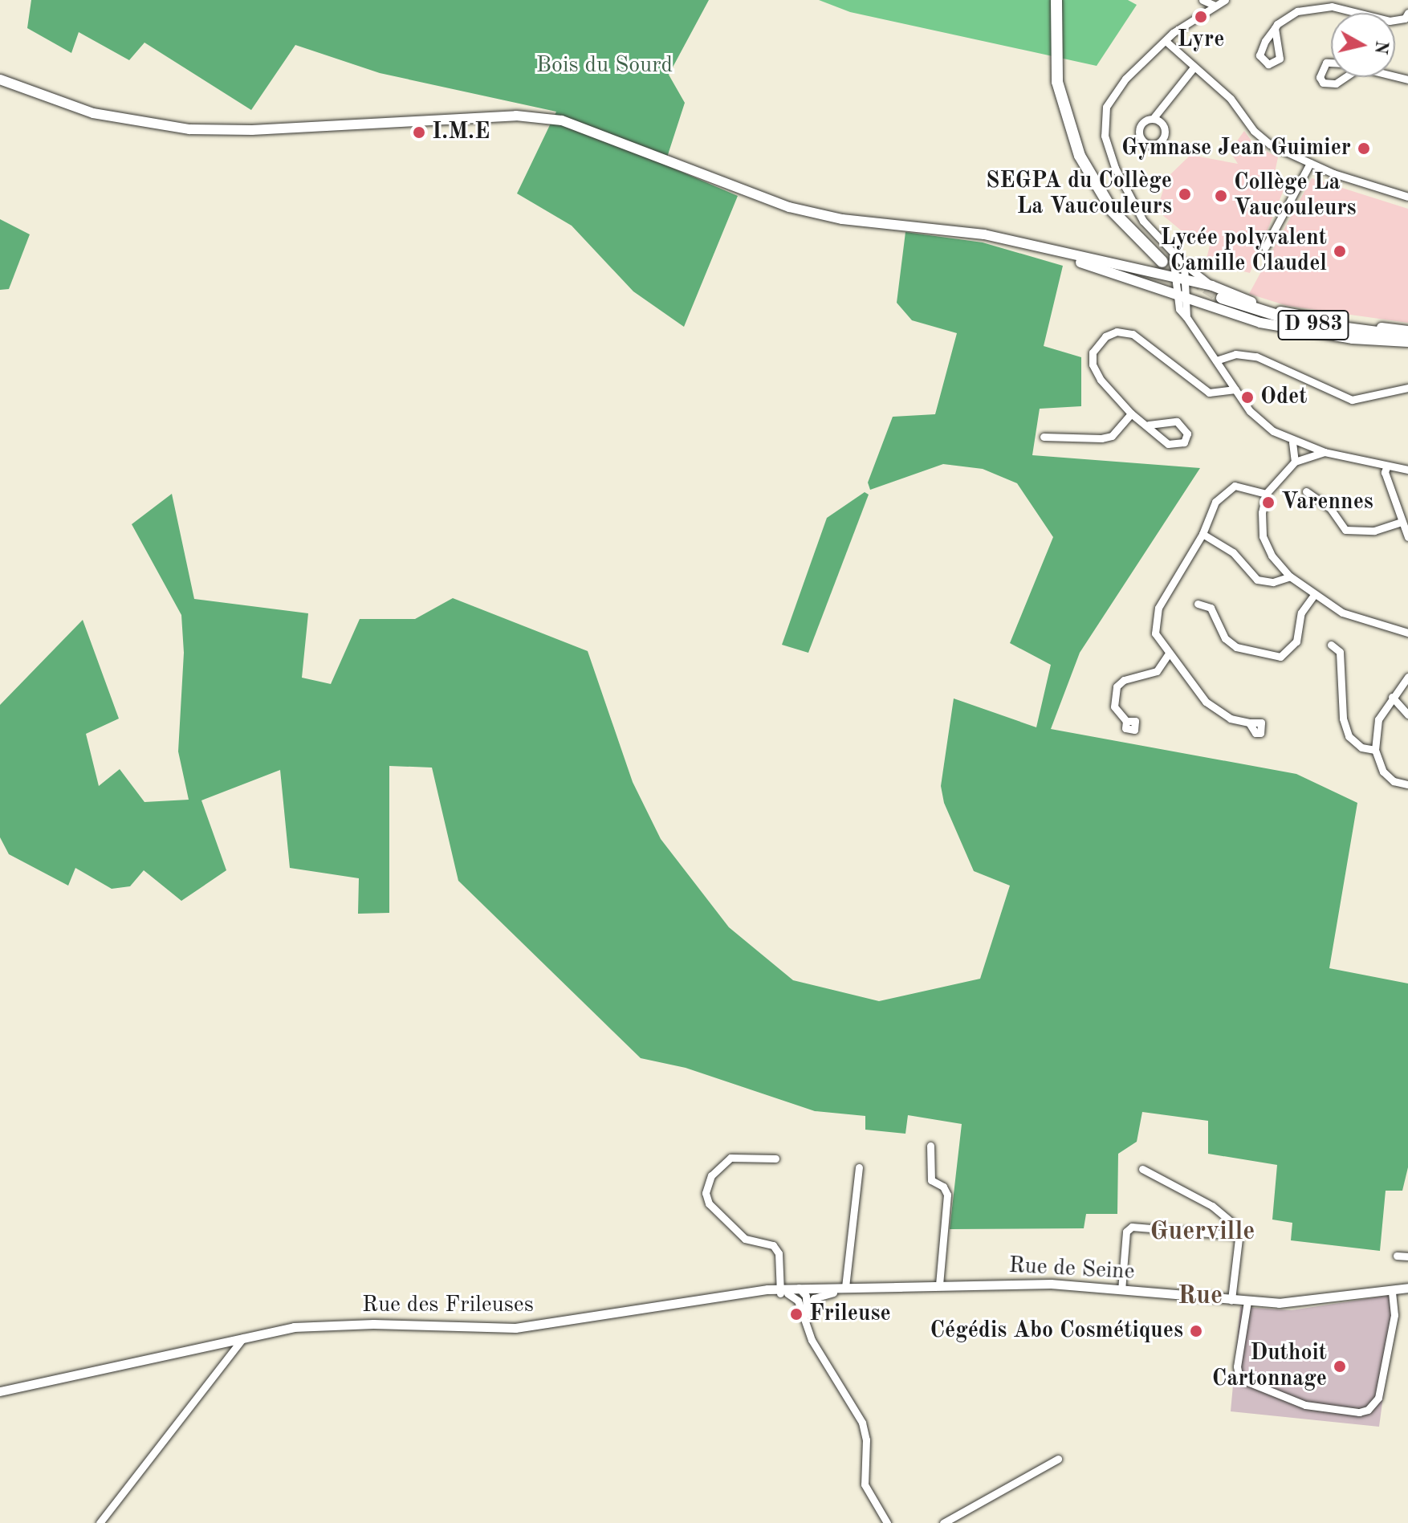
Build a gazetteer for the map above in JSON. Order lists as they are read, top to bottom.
{
  "streets": {
    "main road": ["D 983"],
    "street": ["Rue de Seine", "Rue des Frileuses"]
  },
  "crossings": [
    ["Rue de Seine", "Rue des Frileuses"]
  ],
  "districts": ["Guerville", "Rue"],
  "parks": ["Bois du Sourd"],
  "places": [
    "Lyre",
    "I.M.E",
    "Gymnase Jean Guimier",
    "SEGPA du Collège La Vaucouleurs",
    "Collège La Vaucouleurs",
    "Lycée polyvalent Camille Claudel",
    "Odet",
    "Varennes",
    "Frileuse",
    "Cégédis Abo Cosmétiques",
    "Duthoit Cartonnage"
  ],
  "north": "right"
}
